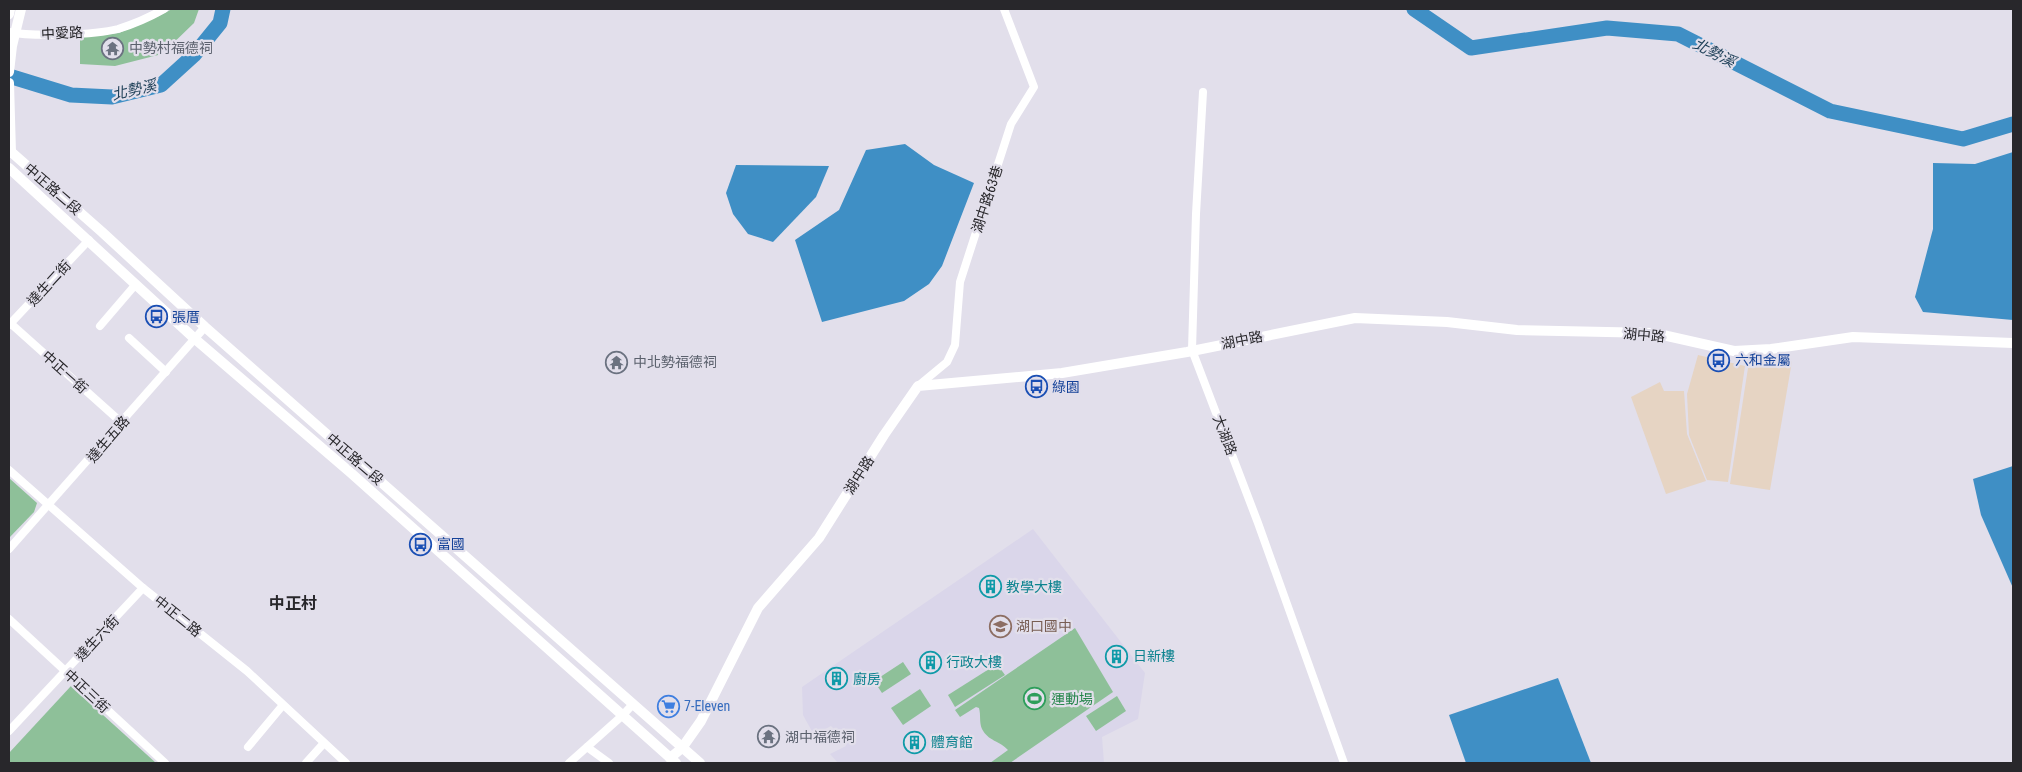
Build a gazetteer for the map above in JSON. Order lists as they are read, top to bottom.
{
  "streets": {
    "main road": ["中正路二段", "湖中路"],
    "street": [
      "中愛路",
      "湖中路63巷",
      "達生二街",
      "中正一街",
      "大湖路",
      "達生五路",
      "中正二路",
      "達生六街",
      "中正三街"
    ]
  },
  "crossings": [
    ["中正路二段", "達生二街"],
    ["中正路二段", "湖中路"],
    ["中正路二段", "達生五路"],
    ["湖中路63巷", "湖中路"],
    ["達生二街", "中正一街"],
    ["湖中路", "大湖路"],
    ["中正一街", "達生五路"],
    ["達生五路", "中正二路"],
    ["中正二路", "達生六街"],
    ["達生六街", "中正三街"]
  ],
  "districts": ["中正村"],
  "water": ["北勢溪"],
  "places": {
    "temple": ["中勢村福德祠", "中北勢福德祠", "湖中福德祠"],
    "bus stop": [
      "張厝",
      "六和金屬",
      "綠園",
      "富國"
    ],
    "building": [
      "教學大樓",
      "日新樓",
      "行政大樓",
      "廚房",
      "體育館"
    ],
    "school or university": ["湖口國中"],
    "sports": ["運動場"],
    "supermarket": ["7-Eleven"]
  }
}
